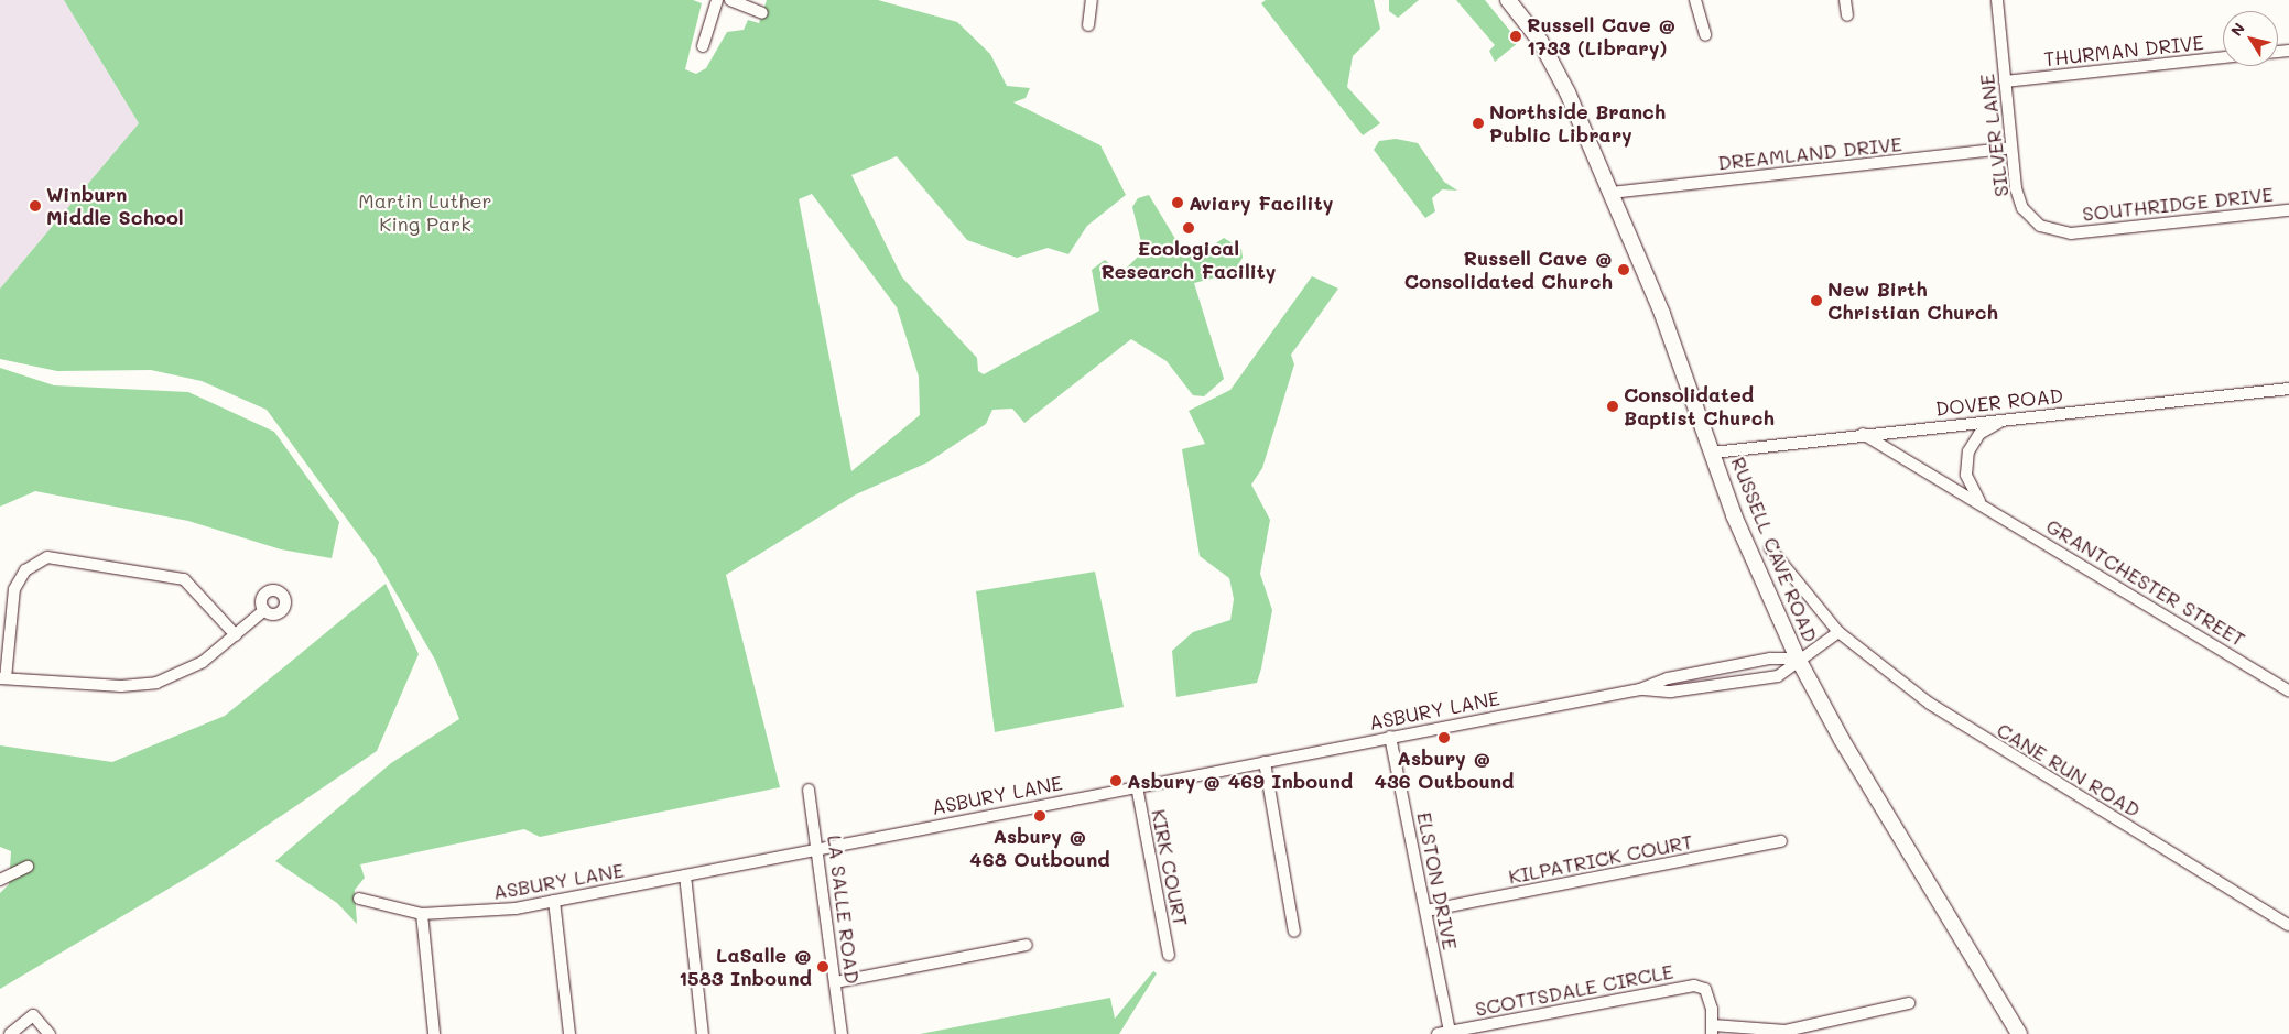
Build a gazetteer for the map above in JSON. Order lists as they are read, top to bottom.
{
  "streets": {
    "main road": ["RUSSELL CAVE ROAD"],
    "street": [
      "THURMAN DRIVE",
      "SILVER LANE",
      "DREAMLAND DRIVE",
      "SOUTHRIDGE DRIVE",
      "DOVER ROAD",
      "GRANTCHESTER STREET",
      "ASBURY LANE",
      "CANE RUN ROAD",
      "KILPATRICK COURT",
      "KIRK COURT",
      "ELSTON DRIVE",
      "LA SALLE ROAD",
      "SCOTTSDALE CIRCLE"
    ]
  },
  "crossings": [
    ["THURMAN DRIVE", "SILVER LANE"],
    ["SILVER LANE", "DREAMLAND DRIVE"],
    ["SILVER LANE", "SOUTHRIDGE DRIVE"],
    ["DREAMLAND DRIVE", "RUSSELL CAVE ROAD"],
    ["DOVER ROAD", "RUSSELL CAVE ROAD"],
    ["DOVER ROAD", "GRANTCHESTER STREET"],
    ["RUSSELL CAVE ROAD", "ASBURY LANE"],
    ["ASBURY LANE", "KIRK COURT"],
    ["ASBURY LANE", "ELSTON DRIVE"],
    ["ASBURY LANE", "LA SALLE ROAD"],
    ["KILPATRICK COURT", "ELSTON DRIVE"],
    ["ELSTON DRIVE", "SCOTTSDALE CIRCLE"]
  ],
  "parks": ["Martin Luther King Park"],
  "places": [
    "Russell Cave @ 1733 (Library)",
    "Northside Branch Public Library",
    "Aviary Facility",
    "Winburn Middle School",
    "Ecological Research Facility",
    "Russell Cave @ Consolidated Church",
    "New Birth Christian Church",
    "Consolidated Baptist Church",
    "Asbury @ 436 Outbound",
    "Asbury @ 469 Inbound",
    "Asbury @ 468 Outbound",
    "LaSalle @ 1583 Inbound"
  ],
  "north": "top left"
}
